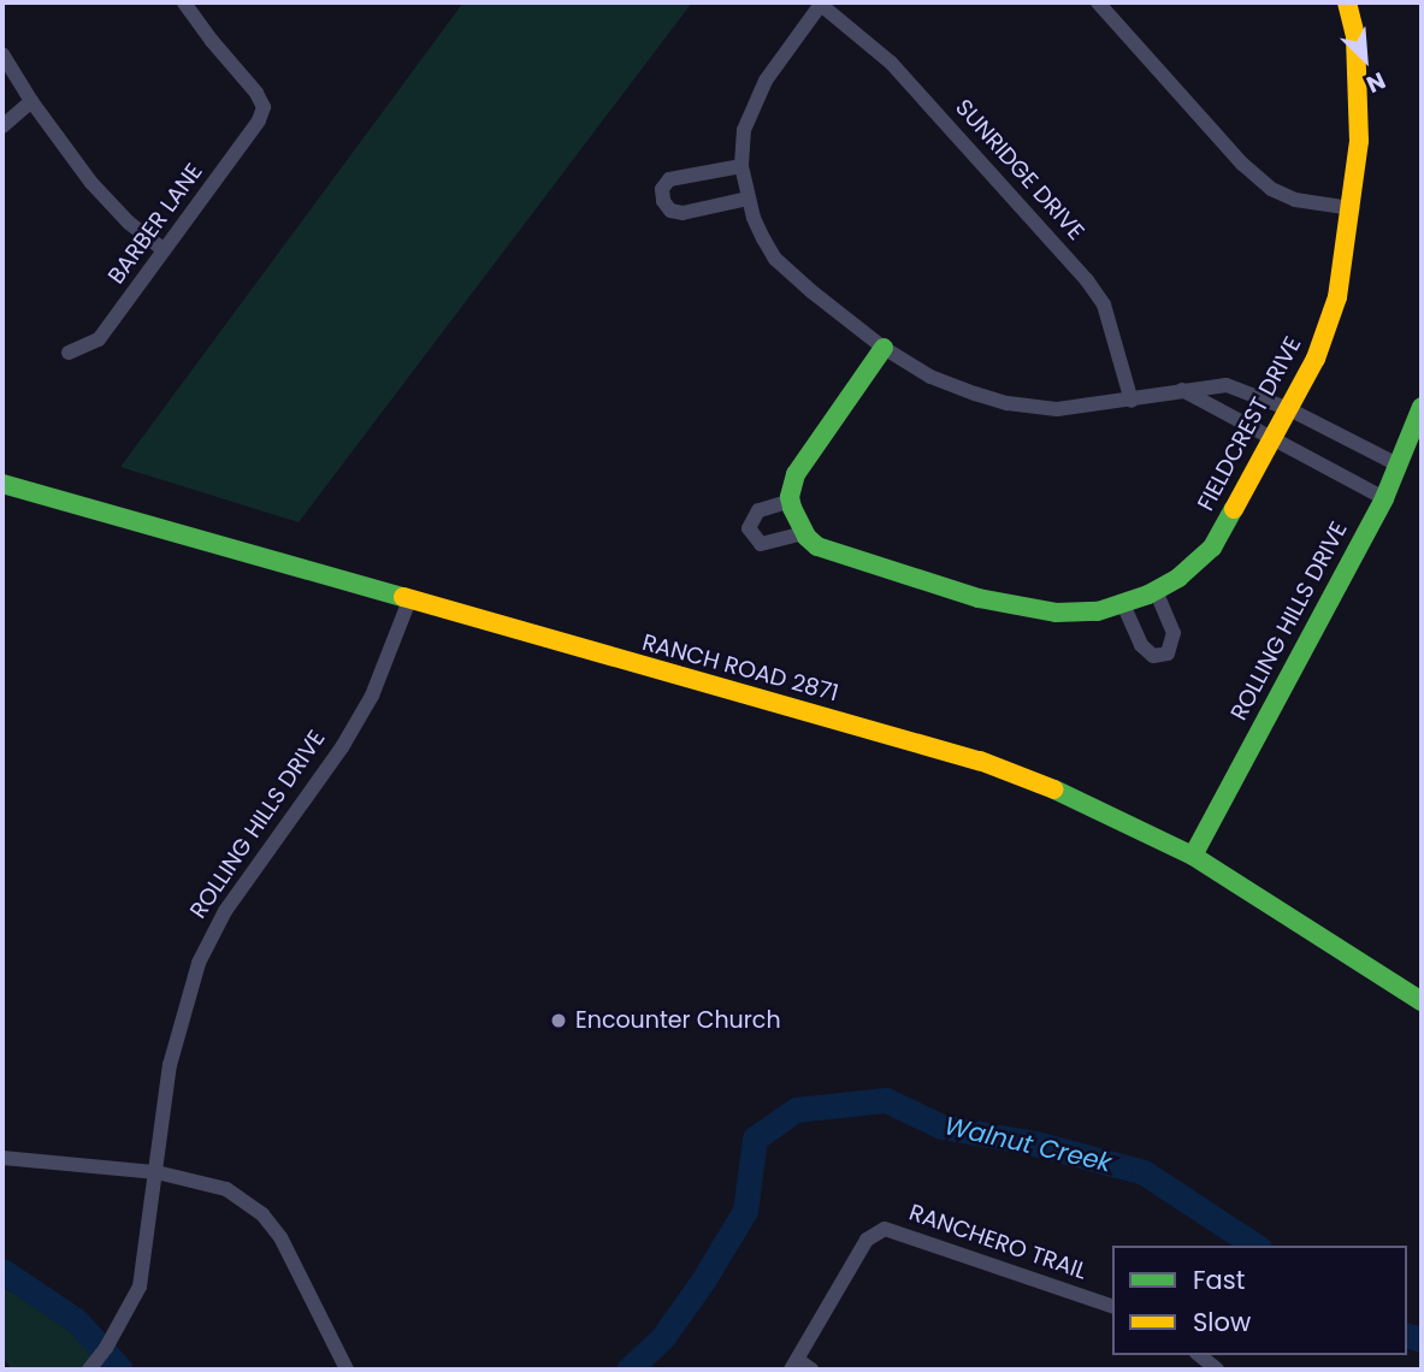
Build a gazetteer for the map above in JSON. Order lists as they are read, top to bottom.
{
  "streets": {
    "street": [
      "SUNRIDGE DRIVE",
      "BARBER LANE",
      "FIELDCREST DRIVE",
      "ROLLING HILLS DRIVE",
      "RANCH ROAD 2871",
      "RANCHERO TRAIL"
    ]
  },
  "crossings": [
    ["ROLLING HILLS DRIVE", "RANCH ROAD 2871"]
  ],
  "water": ["Walnut Creek"],
  "places": ["Encounter Church"],
  "legend": ["Fast", "Slow"],
  "north": "bottom right"
}
